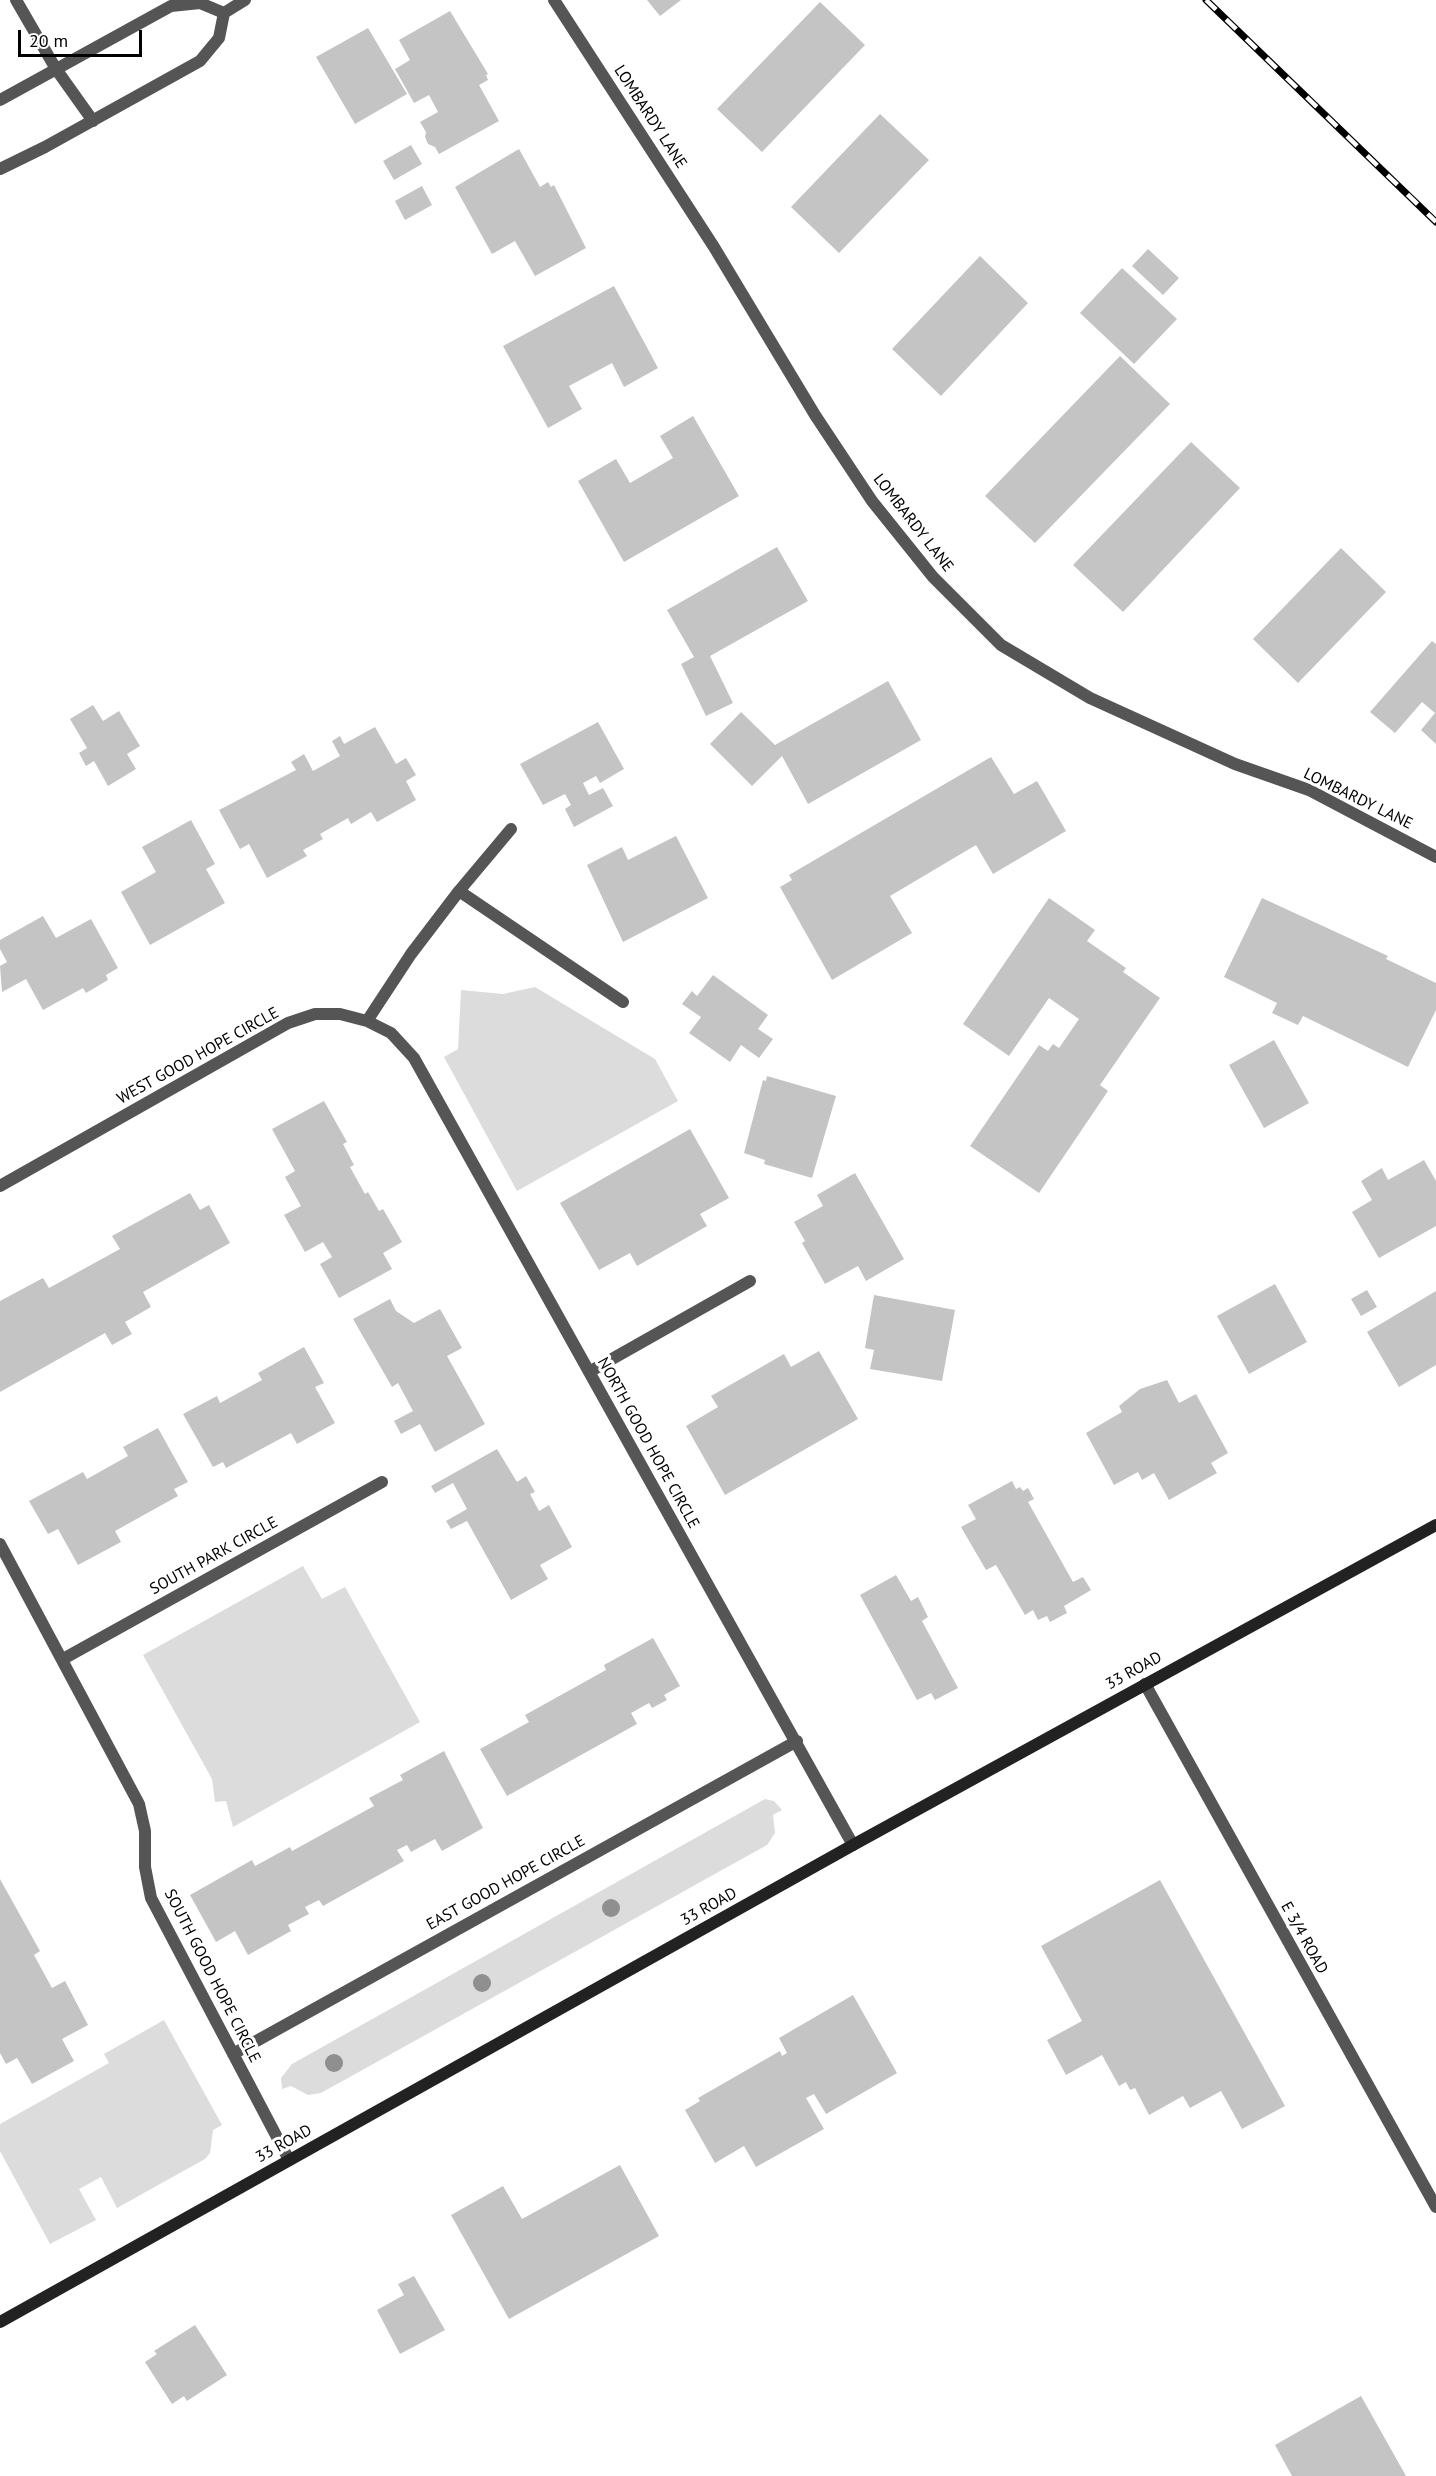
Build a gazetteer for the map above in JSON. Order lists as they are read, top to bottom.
{
  "streets": {
    "main road": ["33 ROAD"],
    "street": [
      "LOMBARDY LANE",
      "WEST GOOD HOPE CIRCLE",
      "NORTH GOOD HOPE CIRCLE",
      "SOUTH PARK CIRCLE",
      "EAST GOOD HOPE CIRCLE",
      "E 3/4 ROAD",
      "SOUTH GOOD HOPE CIRCLE"
    ]
  },
  "crossings": [
    ["WEST GOOD HOPE CIRCLE", "NORTH GOOD HOPE CIRCLE"],
    ["NORTH GOOD HOPE CIRCLE", "33 ROAD"],
    ["NORTH GOOD HOPE CIRCLE", "EAST GOOD HOPE CIRCLE"],
    ["SOUTH PARK CIRCLE", "SOUTH GOOD HOPE CIRCLE"],
    ["33 ROAD", "E 3/4 ROAD"],
    ["33 ROAD", "SOUTH GOOD HOPE CIRCLE"],
    ["EAST GOOD HOPE CIRCLE", "SOUTH GOOD HOPE CIRCLE"]
  ],
  "scale_bar": "20 m"
}
